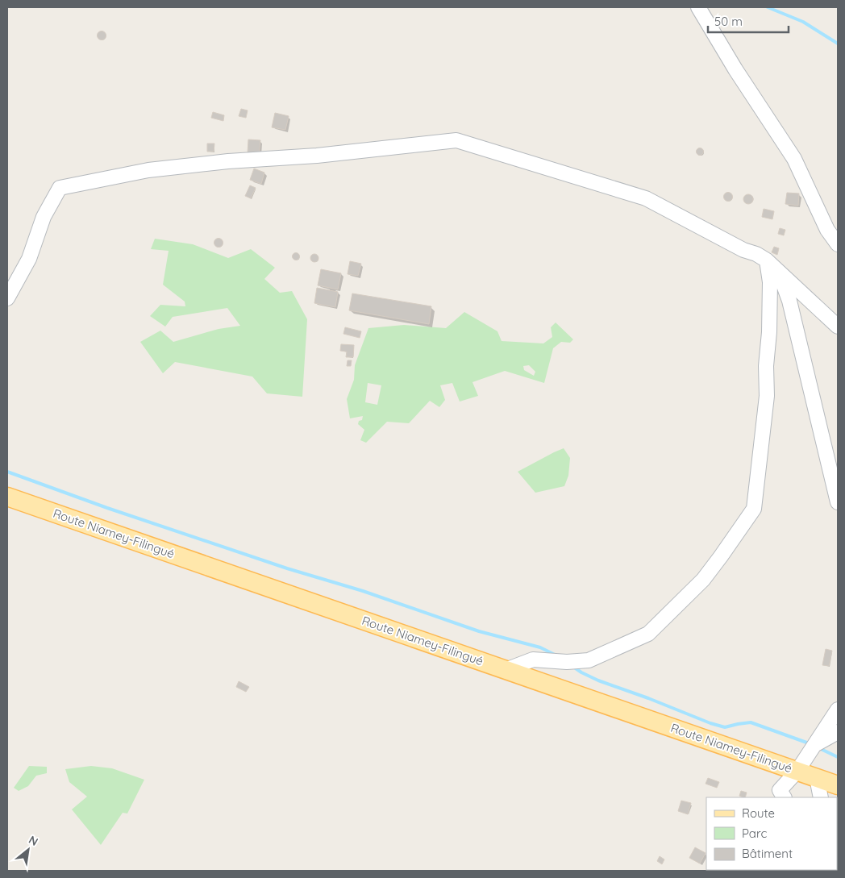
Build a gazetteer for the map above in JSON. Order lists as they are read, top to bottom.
{
  "streets": {
    "main road": ["Route Niamey-Filingué"]
  },
  "legend": ["Route", "Parc", "Bâtiment"],
  "scale_bar": "50 m",
  "north": "top right"
}
